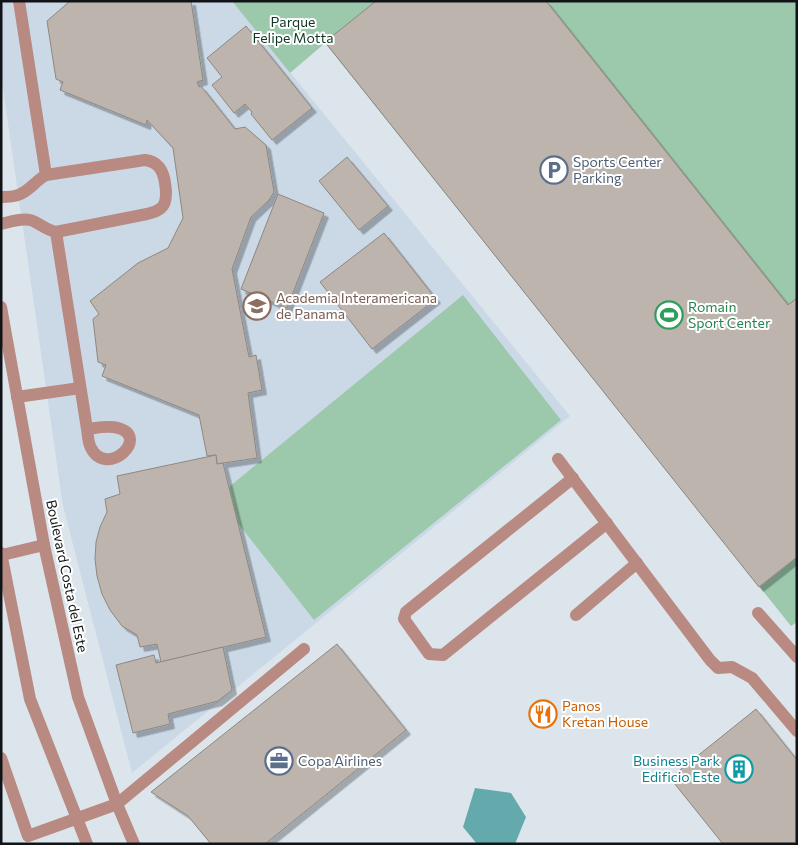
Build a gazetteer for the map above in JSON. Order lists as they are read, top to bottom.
{
  "streets": {
    "street": ["Boulevard Costa del Este"]
  },
  "parks": ["Parque Felipe Motta"],
  "places": {
    "parking": ["Sports Center Parking"],
    "school or university": ["Academia Interamericana de Panama"],
    "sports": ["Romain Sport Center"],
    "restaurant": ["Panos Kretan House"],
    "office": ["Copa Airlines"],
    "building": ["Business Park Edificio Este"]
  }
}
